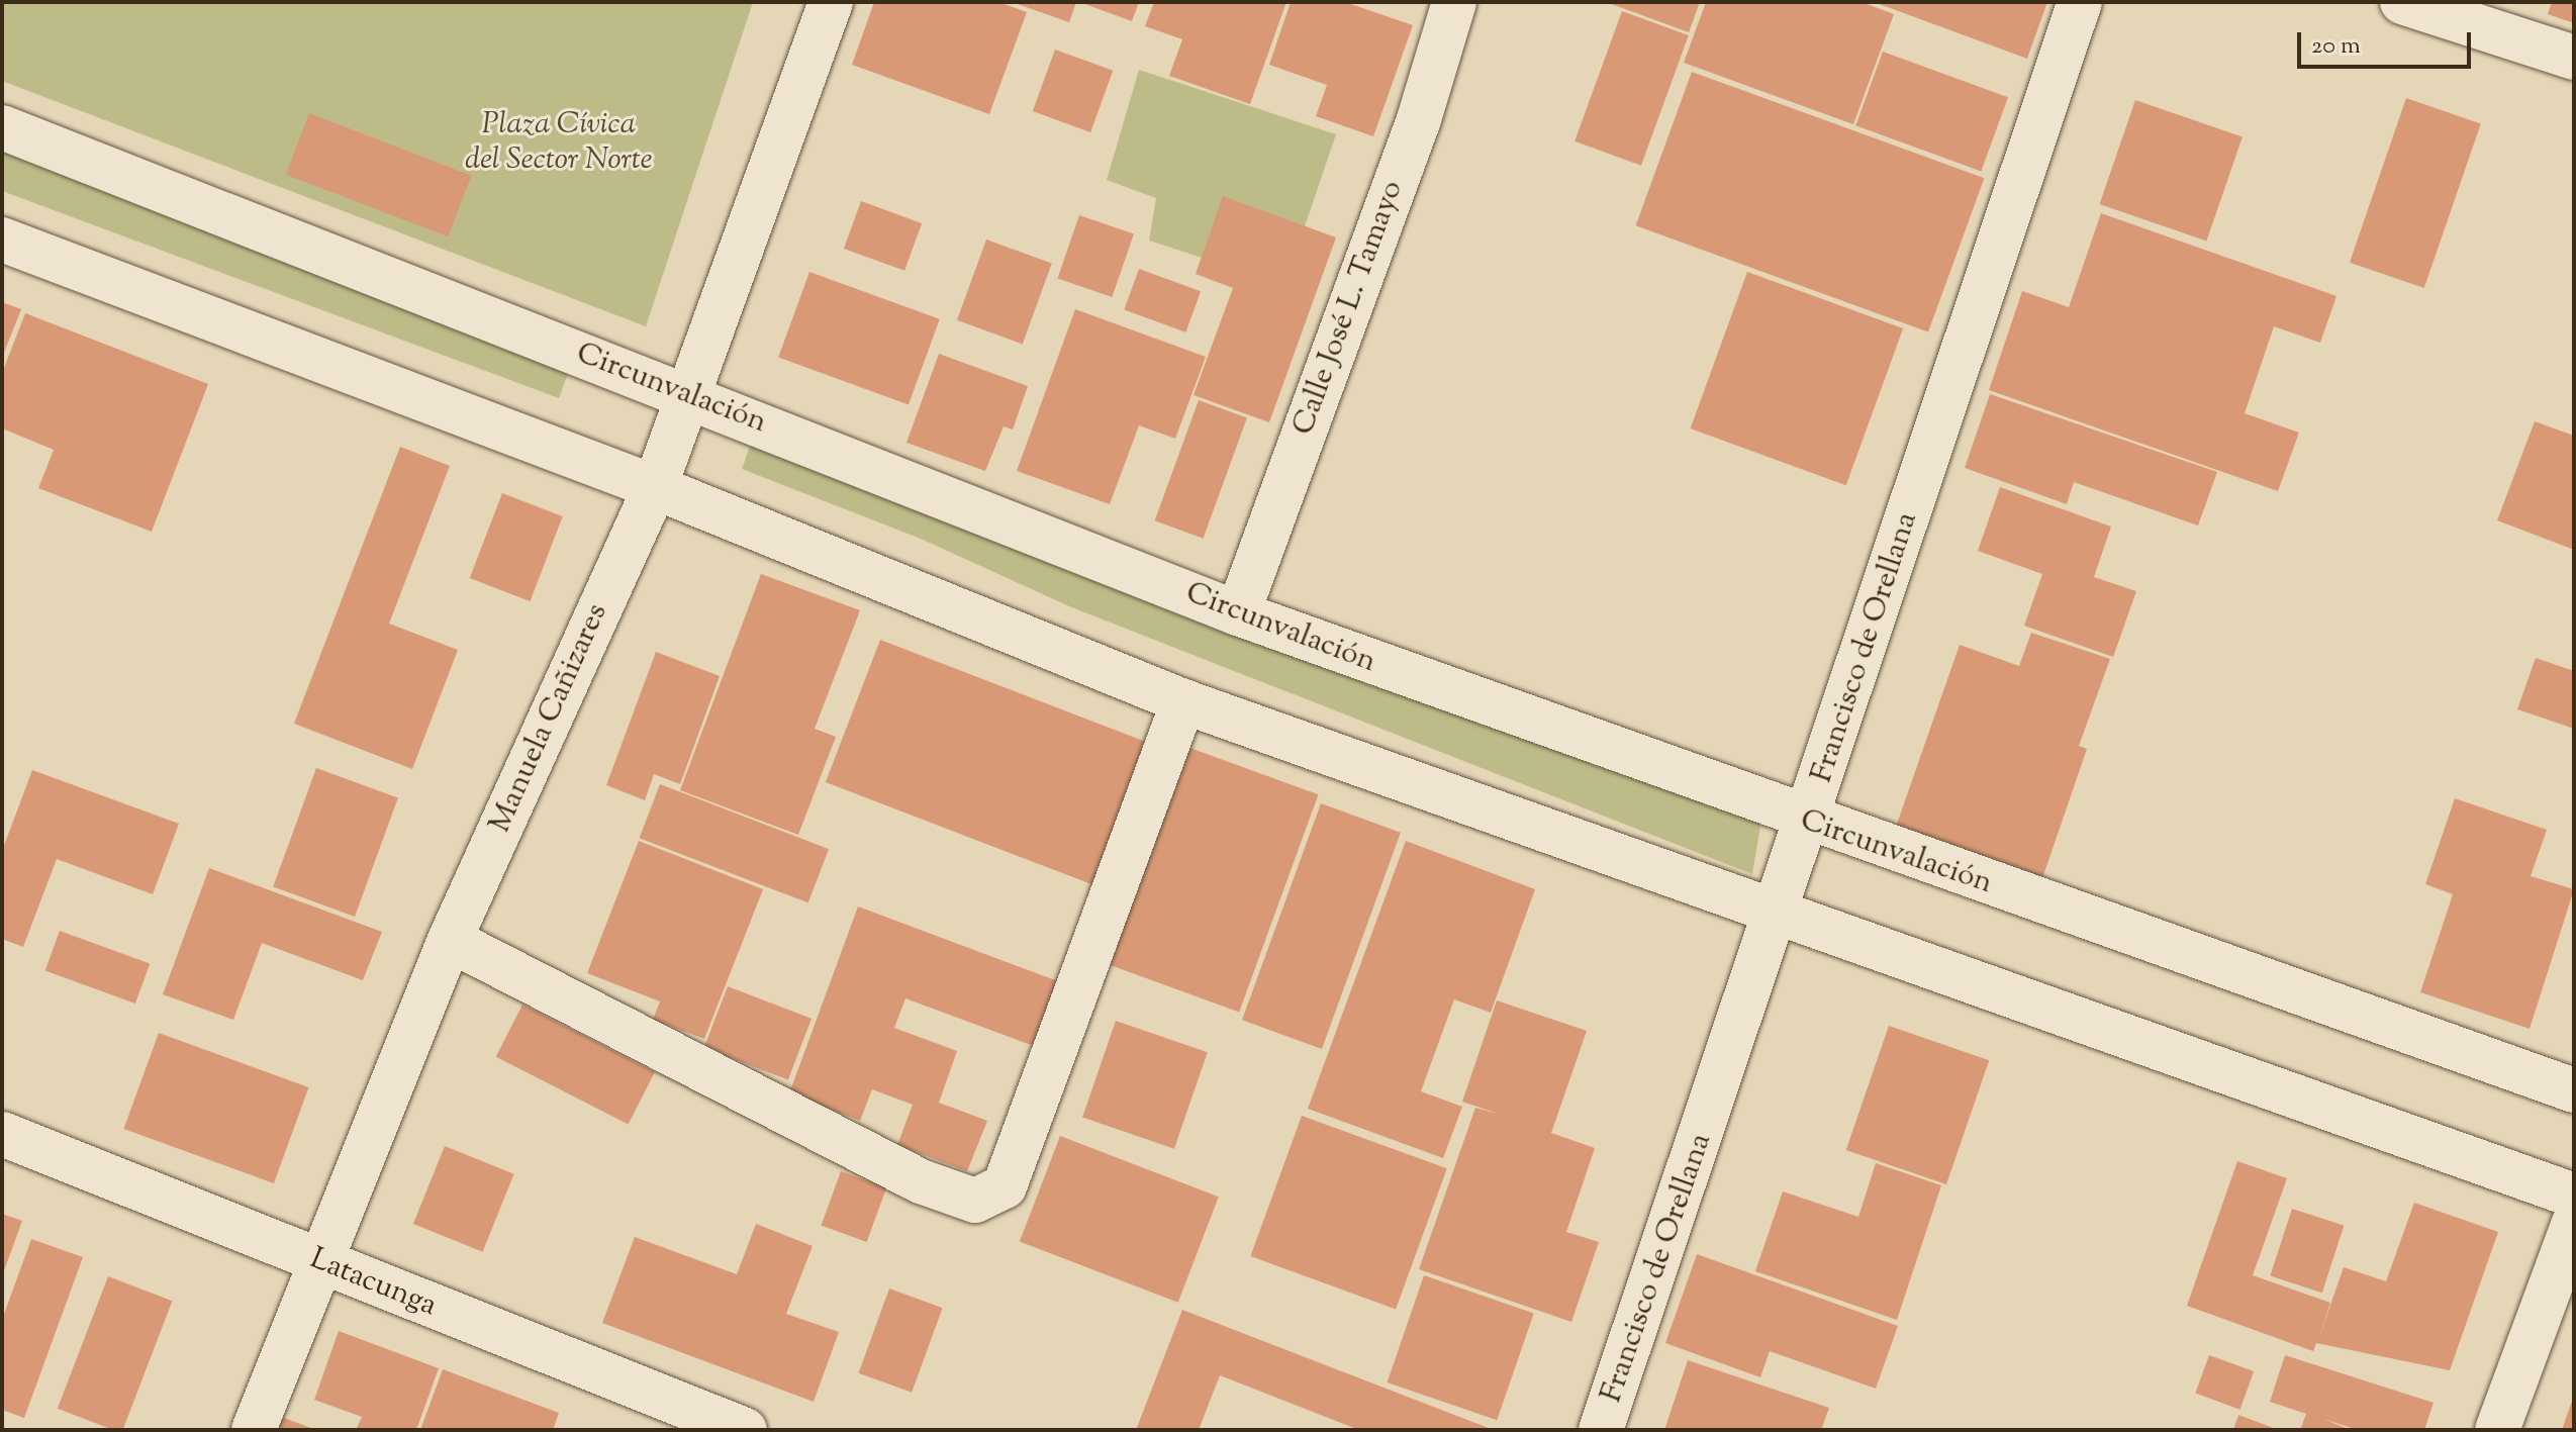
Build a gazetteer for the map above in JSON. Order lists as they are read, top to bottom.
{
  "streets": {
    "street": [
      "Calle José L. Tamayo",
      "Circunvalación",
      "Francisco de Orellana",
      "Manuela Cañizares",
      "Latacunga"
    ]
  },
  "crossings": [
    ["Calle José L. Tamayo", "Circunvalación"],
    ["Circunvalación", "Francisco de Orellana"],
    ["Circunvalación", "Manuela Cañizares"],
    ["Manuela Cañizares", "Latacunga"]
  ],
  "parks": ["Plaza Cívica del Sector Norte"],
  "scale_bar": "20 m"
}
